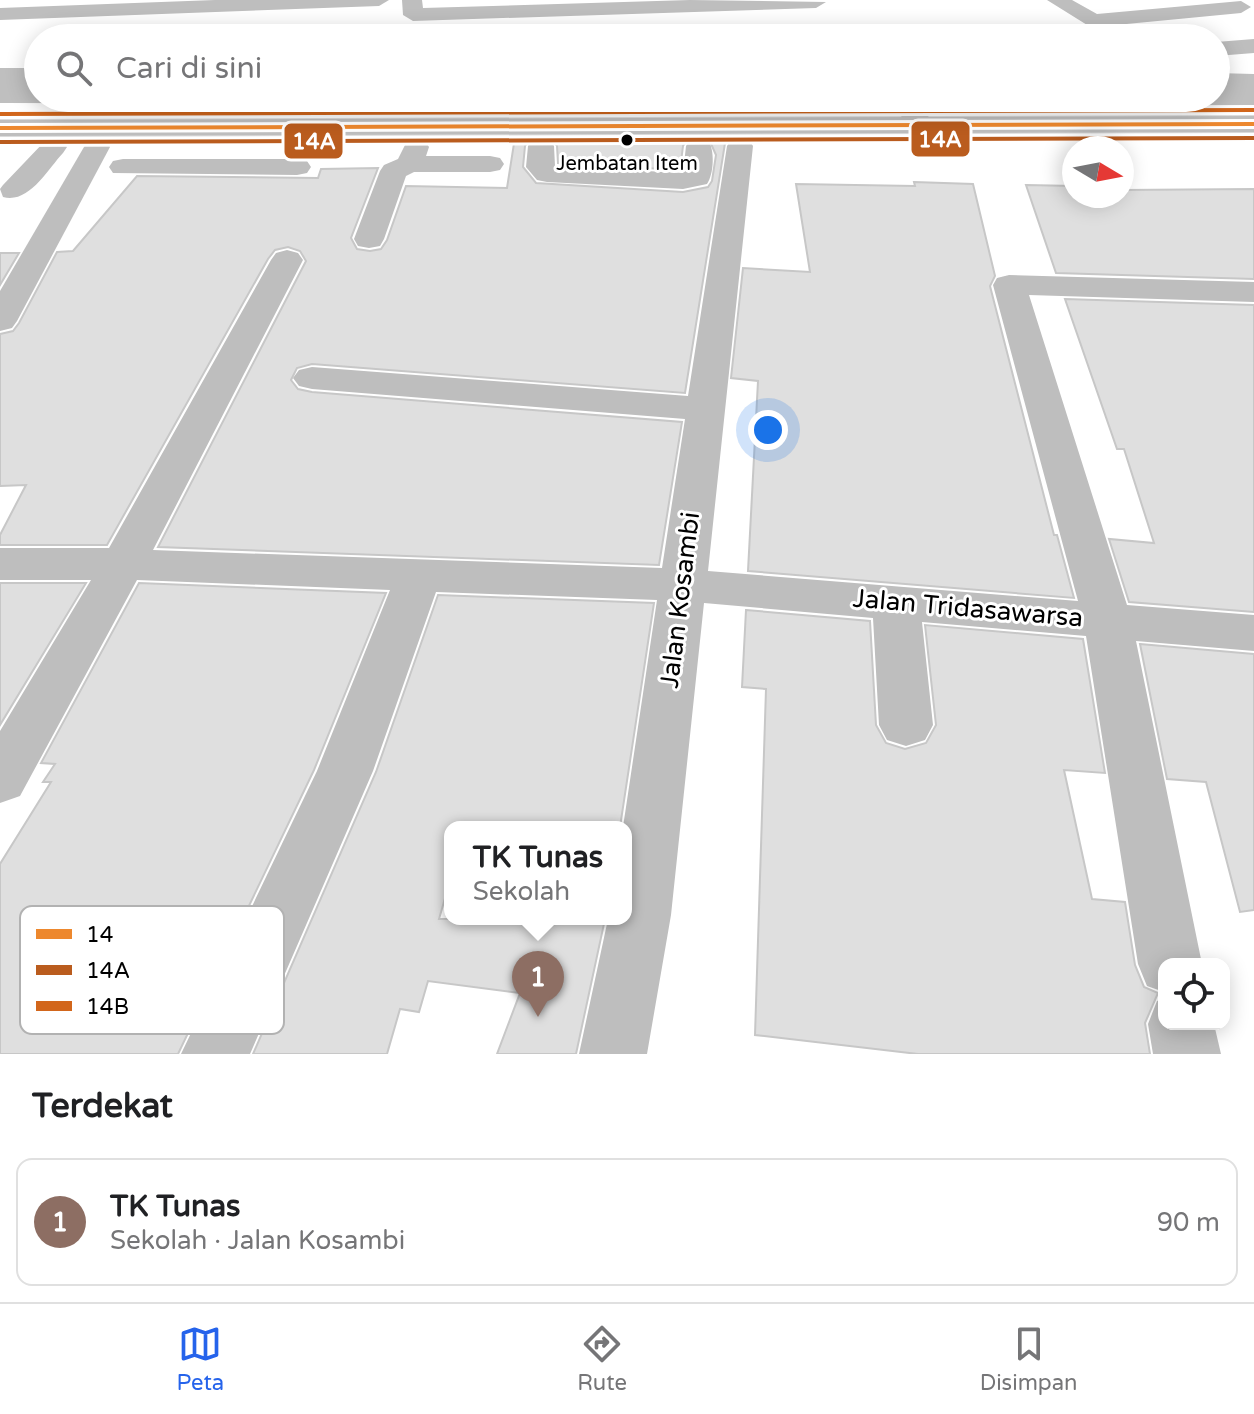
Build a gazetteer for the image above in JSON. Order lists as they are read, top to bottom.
{
  "streets": {
    "street": ["Jalan Kosambi", "Jalan Tridasawarsa"]
  },
  "crossings": [
    ["Jalan Kosambi", "Jalan Tridasawarsa"]
  ],
  "places": ["Jembatan Item"],
  "lines": ["transit line 14B", "transit line 14", "transit line 14A"],
  "legend": ["14", "14A", "14B"],
  "north": "right",
  "page": {
    "search": "Cari di sini",
    "popup": ["TK Tunas", "Sekolah"],
    "pins": "1",
    "heading": "Terdekat",
    "list": [
      {
        "mark": "1",
        "name": "TK Tunas",
        "note": "Sekolah · Jalan Kosambi",
        "value": "90 m"
      }
    ],
    "nav": ["Peta", "Rute", "Disimpan"]
  }
}
